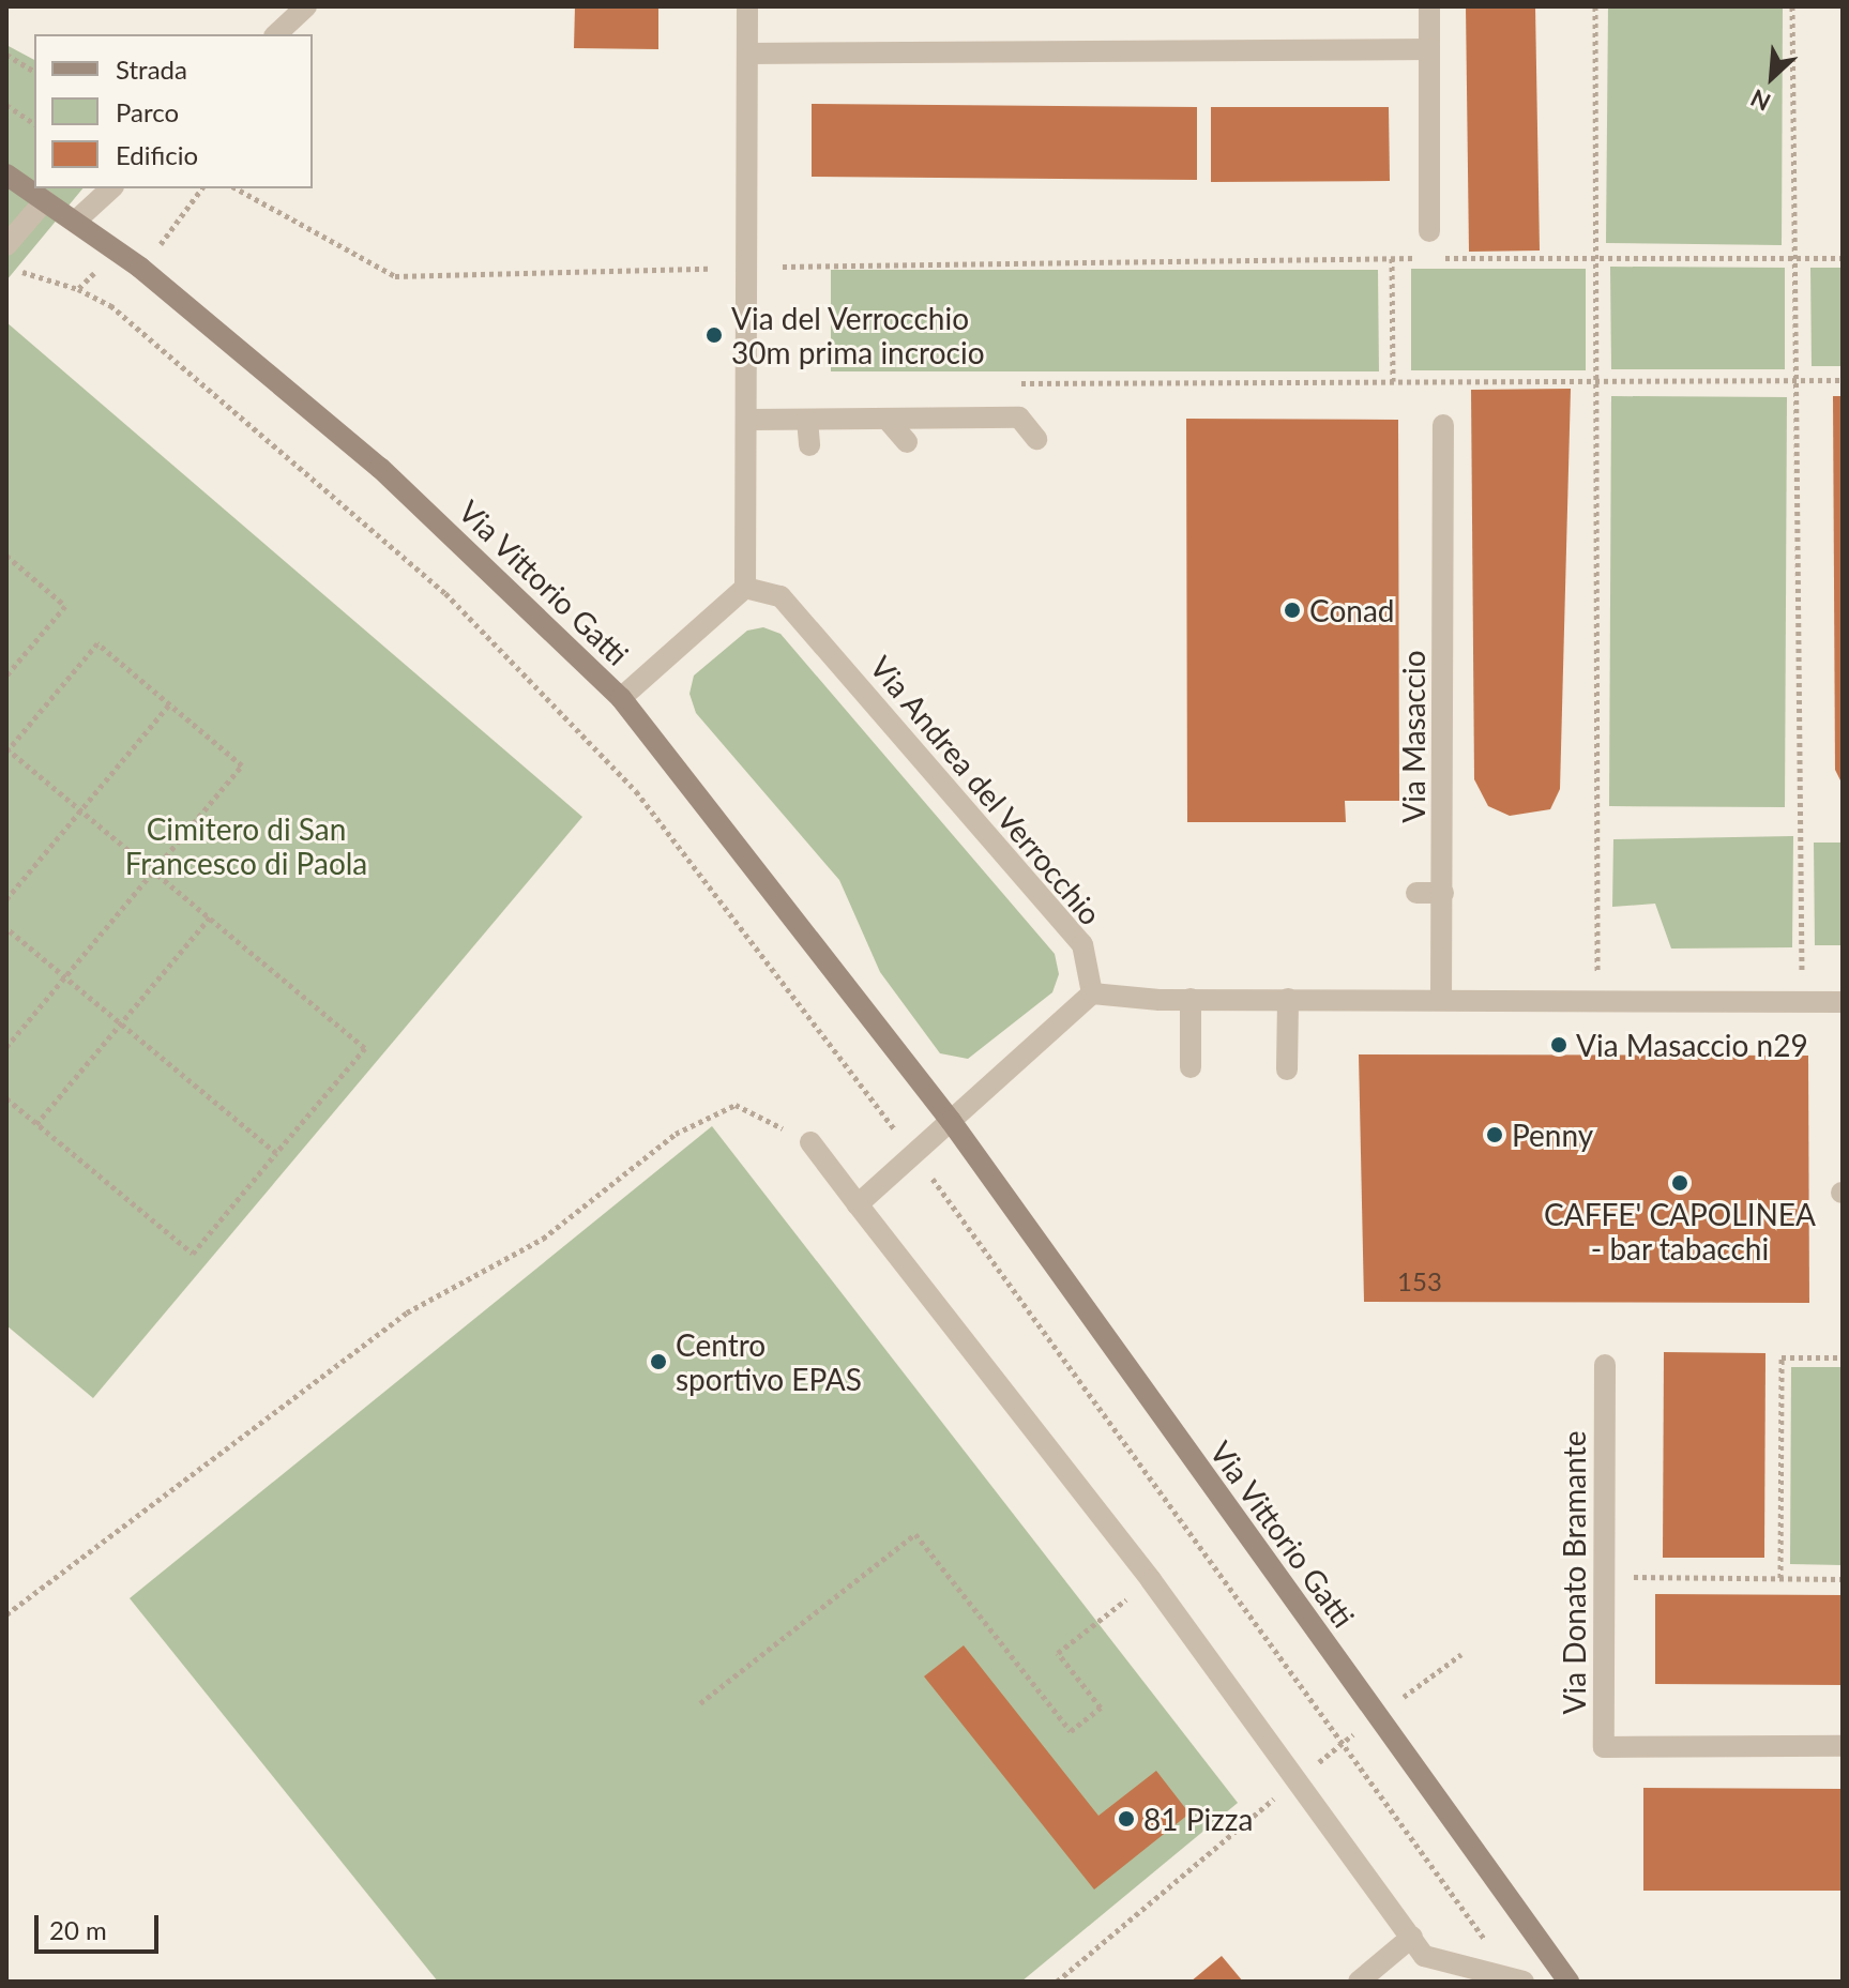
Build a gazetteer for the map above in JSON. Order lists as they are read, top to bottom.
{
  "streets": {
    "street": [
      "Via Vittorio Gatti",
      "Via Masaccio",
      "Via Andrea del Verrocchio",
      "Via Donato Bramante"
    ]
  },
  "parks": ["Cimitero di San Francesco di Paola"],
  "places": [
    "Via del Verrocchio 30m prima incrocio",
    "Conad",
    "Via Masaccio n29",
    "Penny",
    "CAFFE' CAPOLINEA - bar tabacchi",
    "Centro sportivo EPAS",
    "81 Pizza"
  ],
  "house_numbers": ["153"],
  "legend": ["Strada", "Parco", "Edificio"],
  "scale_bar": "20 m",
  "north": "bottom left"
}
